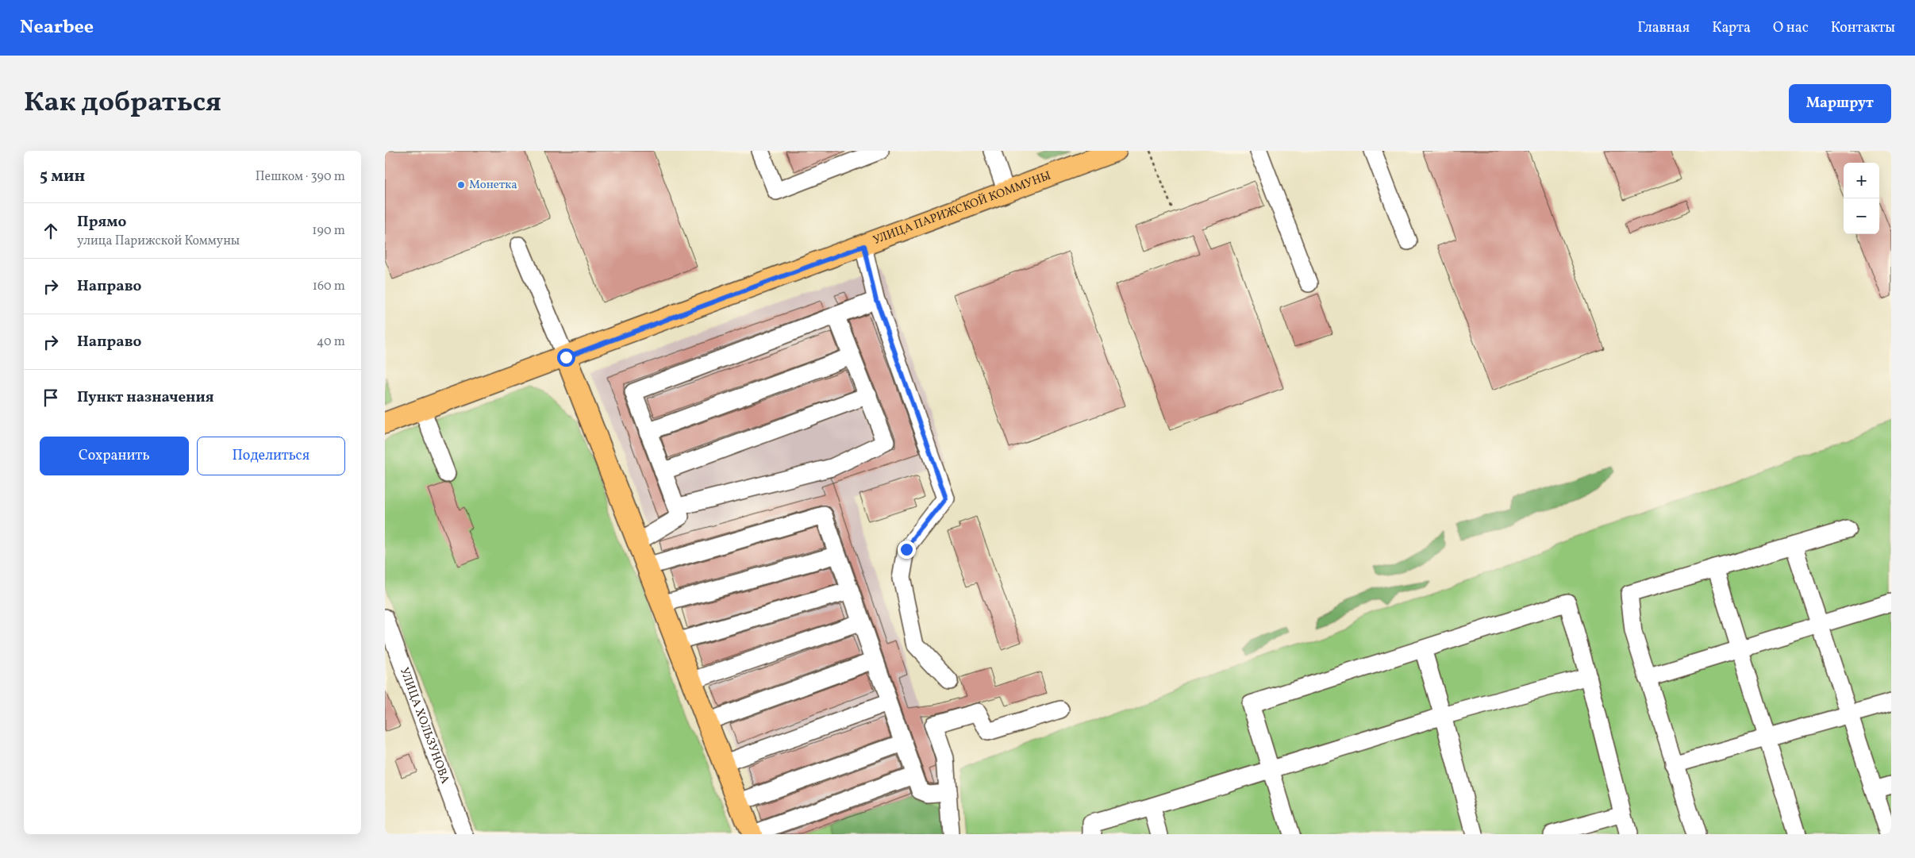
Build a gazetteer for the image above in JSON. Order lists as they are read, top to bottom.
{
  "streets": {
    "main road": ["УЛИЦА ПАРИЖСКОЙ КОММУНЫ"],
    "street": ["УЛИЦА ХОЛЬЗУНОВА"]
  },
  "places": ["Монетка"],
  "page": {
    "header": "Nearbee",
    "nav": [
      "Главная",
      "Карта",
      "О нас",
      "Контакты"
    ],
    "title": "Как добраться",
    "buttons": [
      "Маршрут",
      ["Сохранить", "Поделиться"]
    ],
    "heading": ["5 мин", "Пешком · 390 m"],
    "map_buttons": ["+", "−"],
    "list": [
      ["Прямо", "улица Парижской Коммуны", "190 m"],
      ["Направо", "160 m"],
      ["Направо", "40 m"],
      "Пункт назначения"
    ]
  }
}
